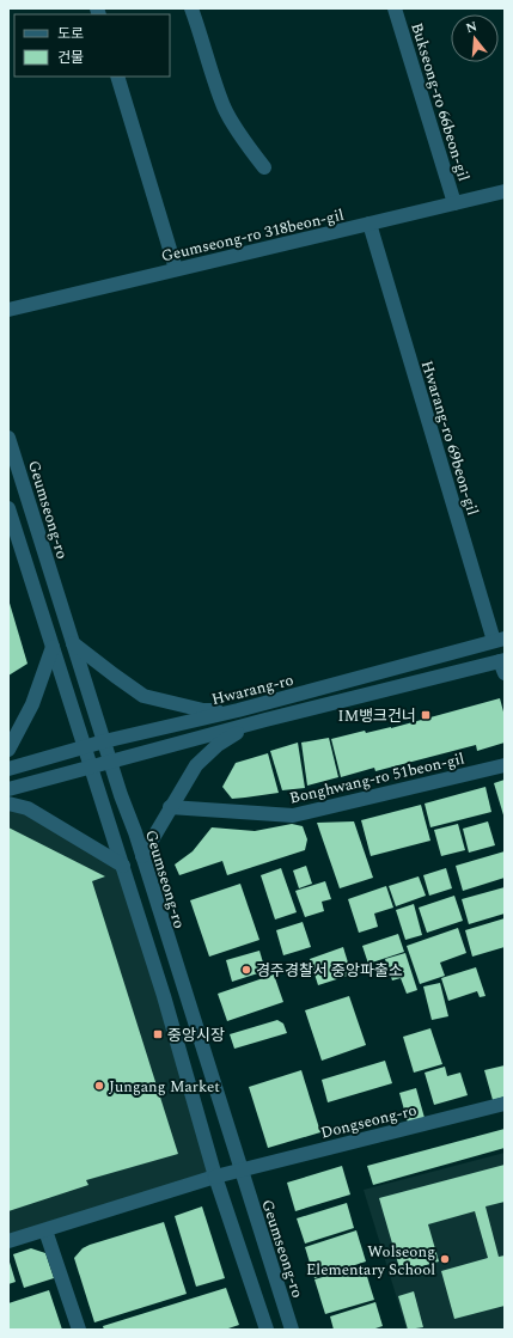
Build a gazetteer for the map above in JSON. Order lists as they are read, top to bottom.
{
  "streets": {
    "street": [
      "Bukseong-ro 66beon-gil",
      "Geumseong-ro 318beon-gil",
      "Hwarang-ro 69beon-gil",
      "Geumseong-ro",
      "Hwarang-ro",
      "Bonghwang-ro 51beon-gil",
      "Dongseong-ro"
    ]
  },
  "crossings": [
    ["Bukseong-ro 66beon-gil", "Geumseong-ro 318beon-gil"],
    ["Geumseong-ro 318beon-gil", "Hwarang-ro 69beon-gil"],
    ["Hwarang-ro 69beon-gil", "Hwarang-ro"],
    ["Geumseong-ro", "Hwarang-ro"],
    ["Geumseong-ro", "Dongseong-ro"]
  ],
  "places": {
    "transit": ["IM뱅크건너", "중앙시장"],
    "other": ["경주경찰서 중앙파출소", "Jungang Market", "Wolseong Elementary School"]
  },
  "legend": ["도로", "건물"],
  "north": "top"
}
